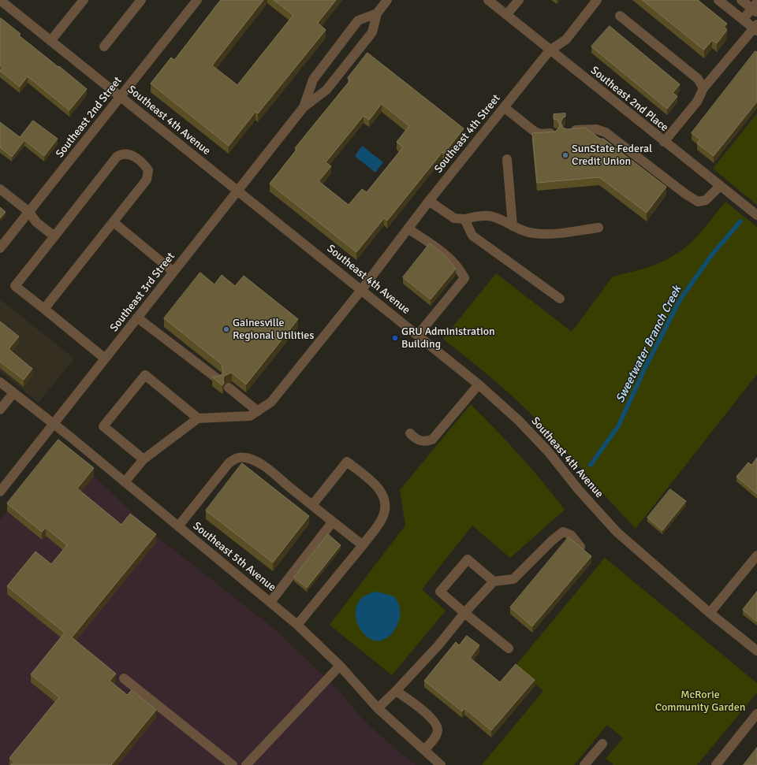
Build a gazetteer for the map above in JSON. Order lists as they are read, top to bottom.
{
  "streets": {
    "street": [
      "Southeast 2nd Place",
      "Southeast 2nd Street",
      "Southeast 4th Avenue",
      "Southeast 4th Street",
      "Southeast 3rd Street",
      "Southeast 5th Avenue"
    ]
  },
  "crossings": [
    ["Southeast 2nd Place", "Southeast 4th Street"],
    ["Southeast 2nd Street", "Southeast 4th Avenue"],
    ["Southeast 4th Avenue", "Southeast 4th Street"],
    ["Southeast 4th Avenue", "Southeast 3rd Street"],
    ["Southeast 3rd Street", "Southeast 5th Avenue"]
  ],
  "water": ["Sweetwater Branch Creek"],
  "parks": ["McRorie Community Garden"],
  "places": ["SunState Federal Credit Union", "Gainesville Regional Utilities", "GRU Administration Building"]
}
